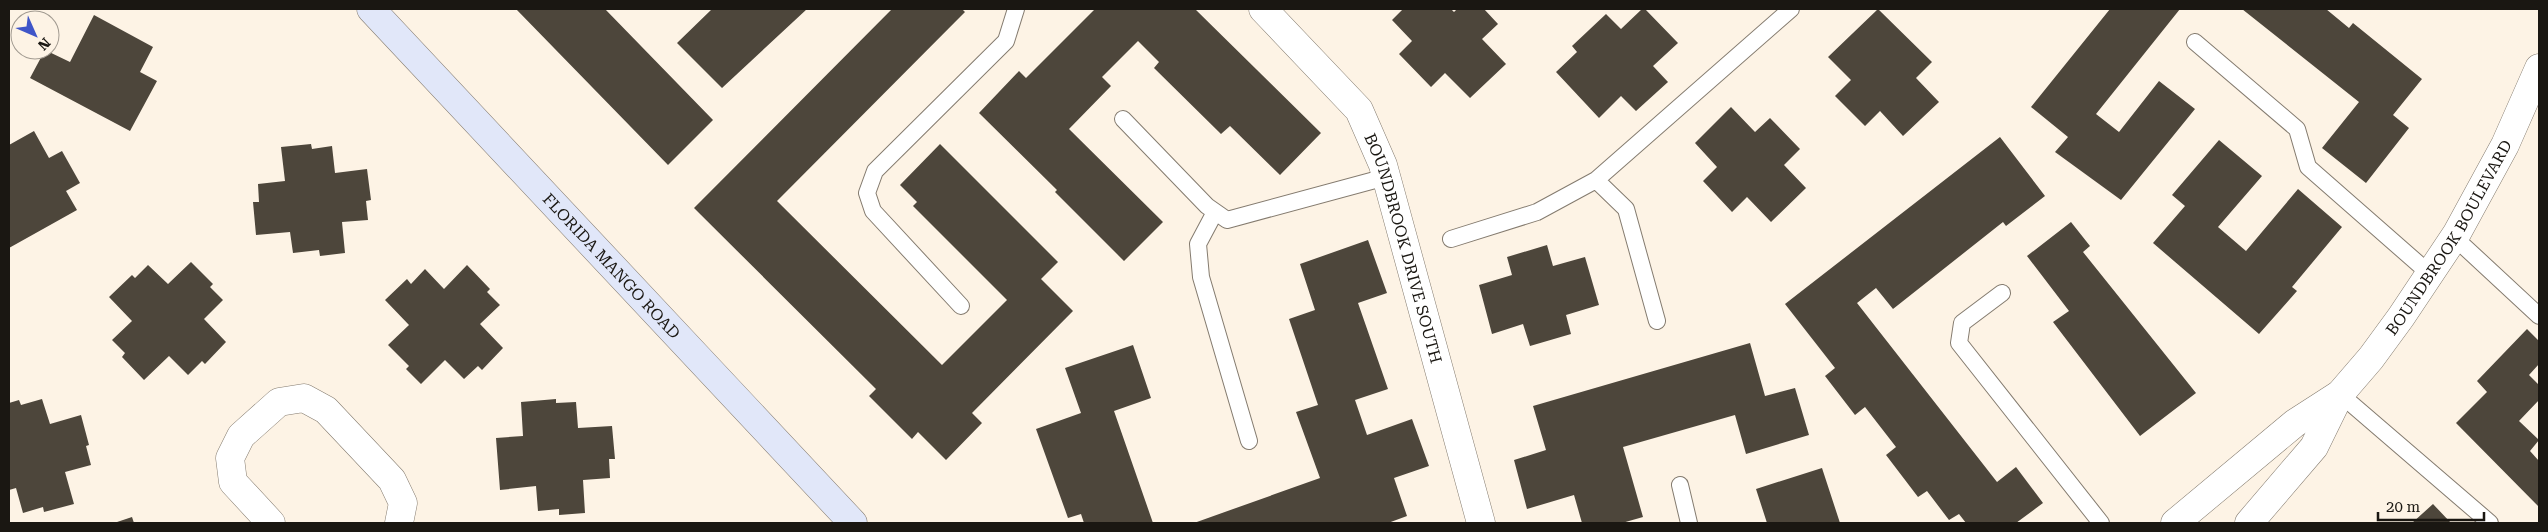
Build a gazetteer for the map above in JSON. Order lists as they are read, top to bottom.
{
  "streets": {
    "street": ["BOUNDBROOK BOULEVARD", "BOUNDBROOK DRIVE SOUTH", "FLORIDA MANGO ROAD"]
  },
  "scale_bar": "20 m",
  "north": "bottom right"
}
